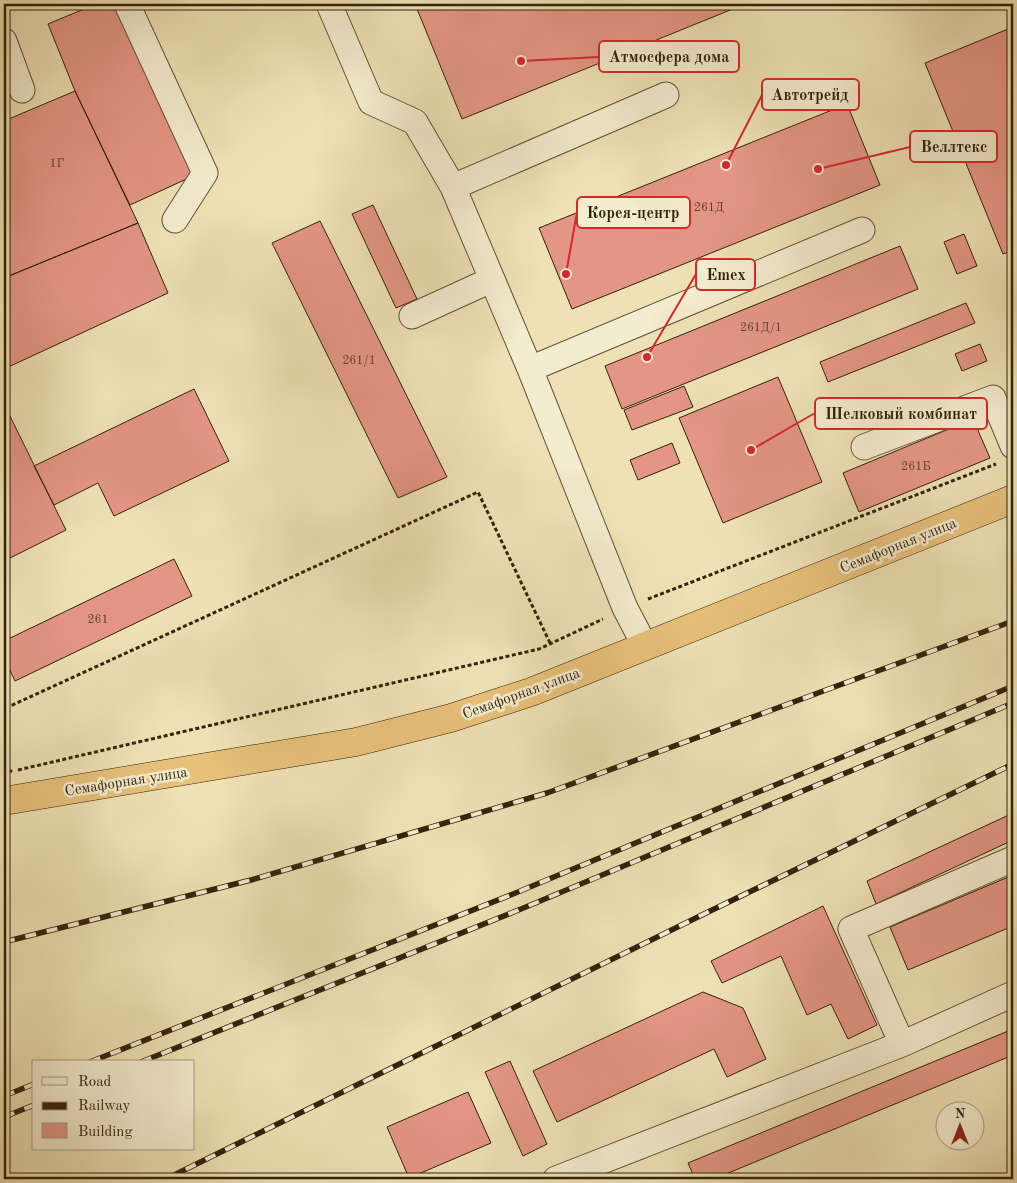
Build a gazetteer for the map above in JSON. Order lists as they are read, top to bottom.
{
  "streets": {
    "highway": ["Семафорная улица"]
  },
  "places": [
    "Атмосфера дома",
    "Автотрейд",
    "Веллтекс",
    "Корея-центр",
    "Emex",
    "Шелковый комбинат"
  ],
  "house_numbers": [
    "1Г",
    "261Д",
    "261Д/1",
    "261/1",
    "261Б",
    "261"
  ],
  "legend": ["Road", "Railway", "Building"],
  "north": "top"
}
